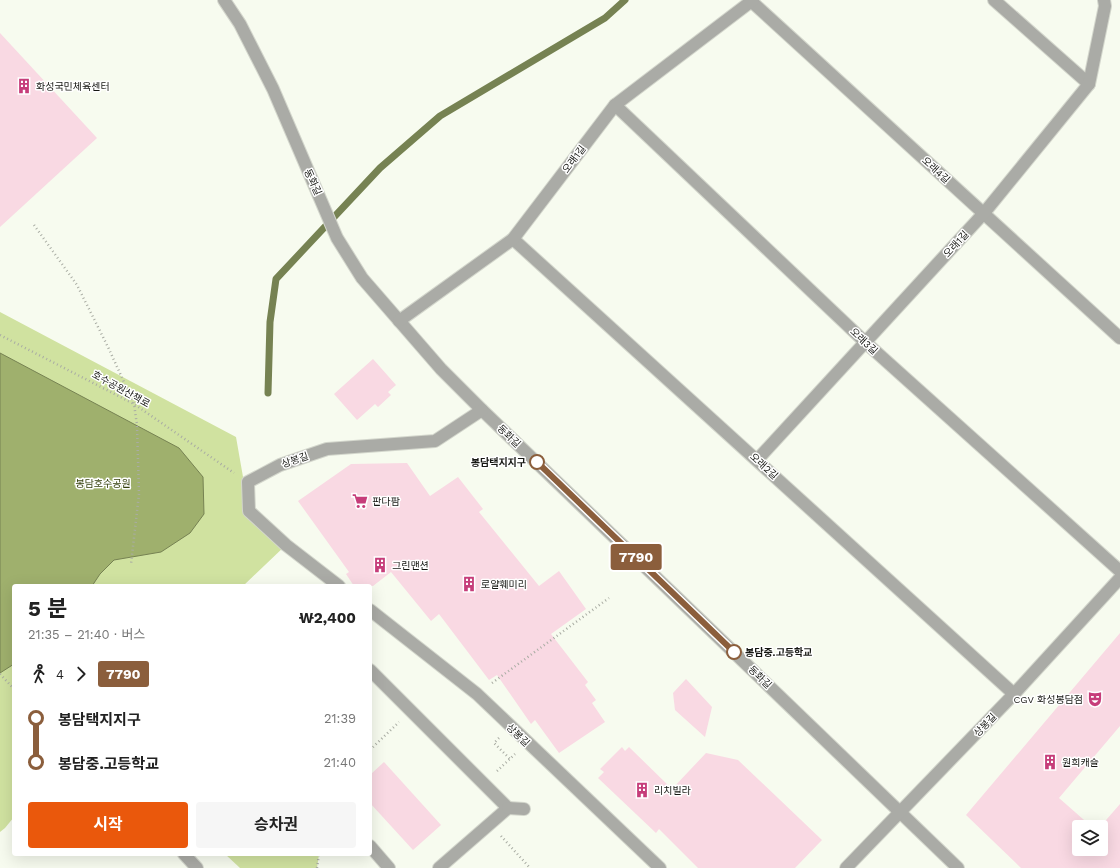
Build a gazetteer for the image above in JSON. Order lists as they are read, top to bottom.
{
  "streets": {
    "street": [
      "오래1길",
      "오래4길",
      "동화길",
      "오래3길",
      "상봉길",
      "오래2길"
    ],
    "path": ["호수공원산책로"]
  },
  "crossings": [
    ["오래1길", "오래4길"],
    ["오래1길", "동화길"],
    ["오래1길", "오래3길"],
    ["오래1길", "오래2길"],
    ["동화길", "상봉길"],
    ["호수공원산책로", "상봉길"],
    ["상봉길", "오래2길"]
  ],
  "parks": ["봉담호수공원"],
  "places": {
    "building": [
      "화성국민체육센터",
      "그린맨션",
      "로얄훼미리",
      "원희캐슬",
      "리치빌라"
    ],
    "other": ["봉담택지지구", "봉담중.고등학교"],
    "supermarket": ["판다팜"],
    "theatre": ["CGV 화성봉담점"]
  },
  "lines": ["bus line 7790"],
  "page": {
    "on_map": "7790",
    "heading": ["5 분", "21:35 – 21:40 · 버스", "₩2,400"],
    "legs": ["4", "7790"],
    "list": [
      {
        "name": "봉담택지지구",
        "value": "21:39"
      },
      {
        "name": "봉담중.고등학교",
        "value": "21:40"
      }
    ],
    "buttons": ["시작", "승차권"]
  }
}
